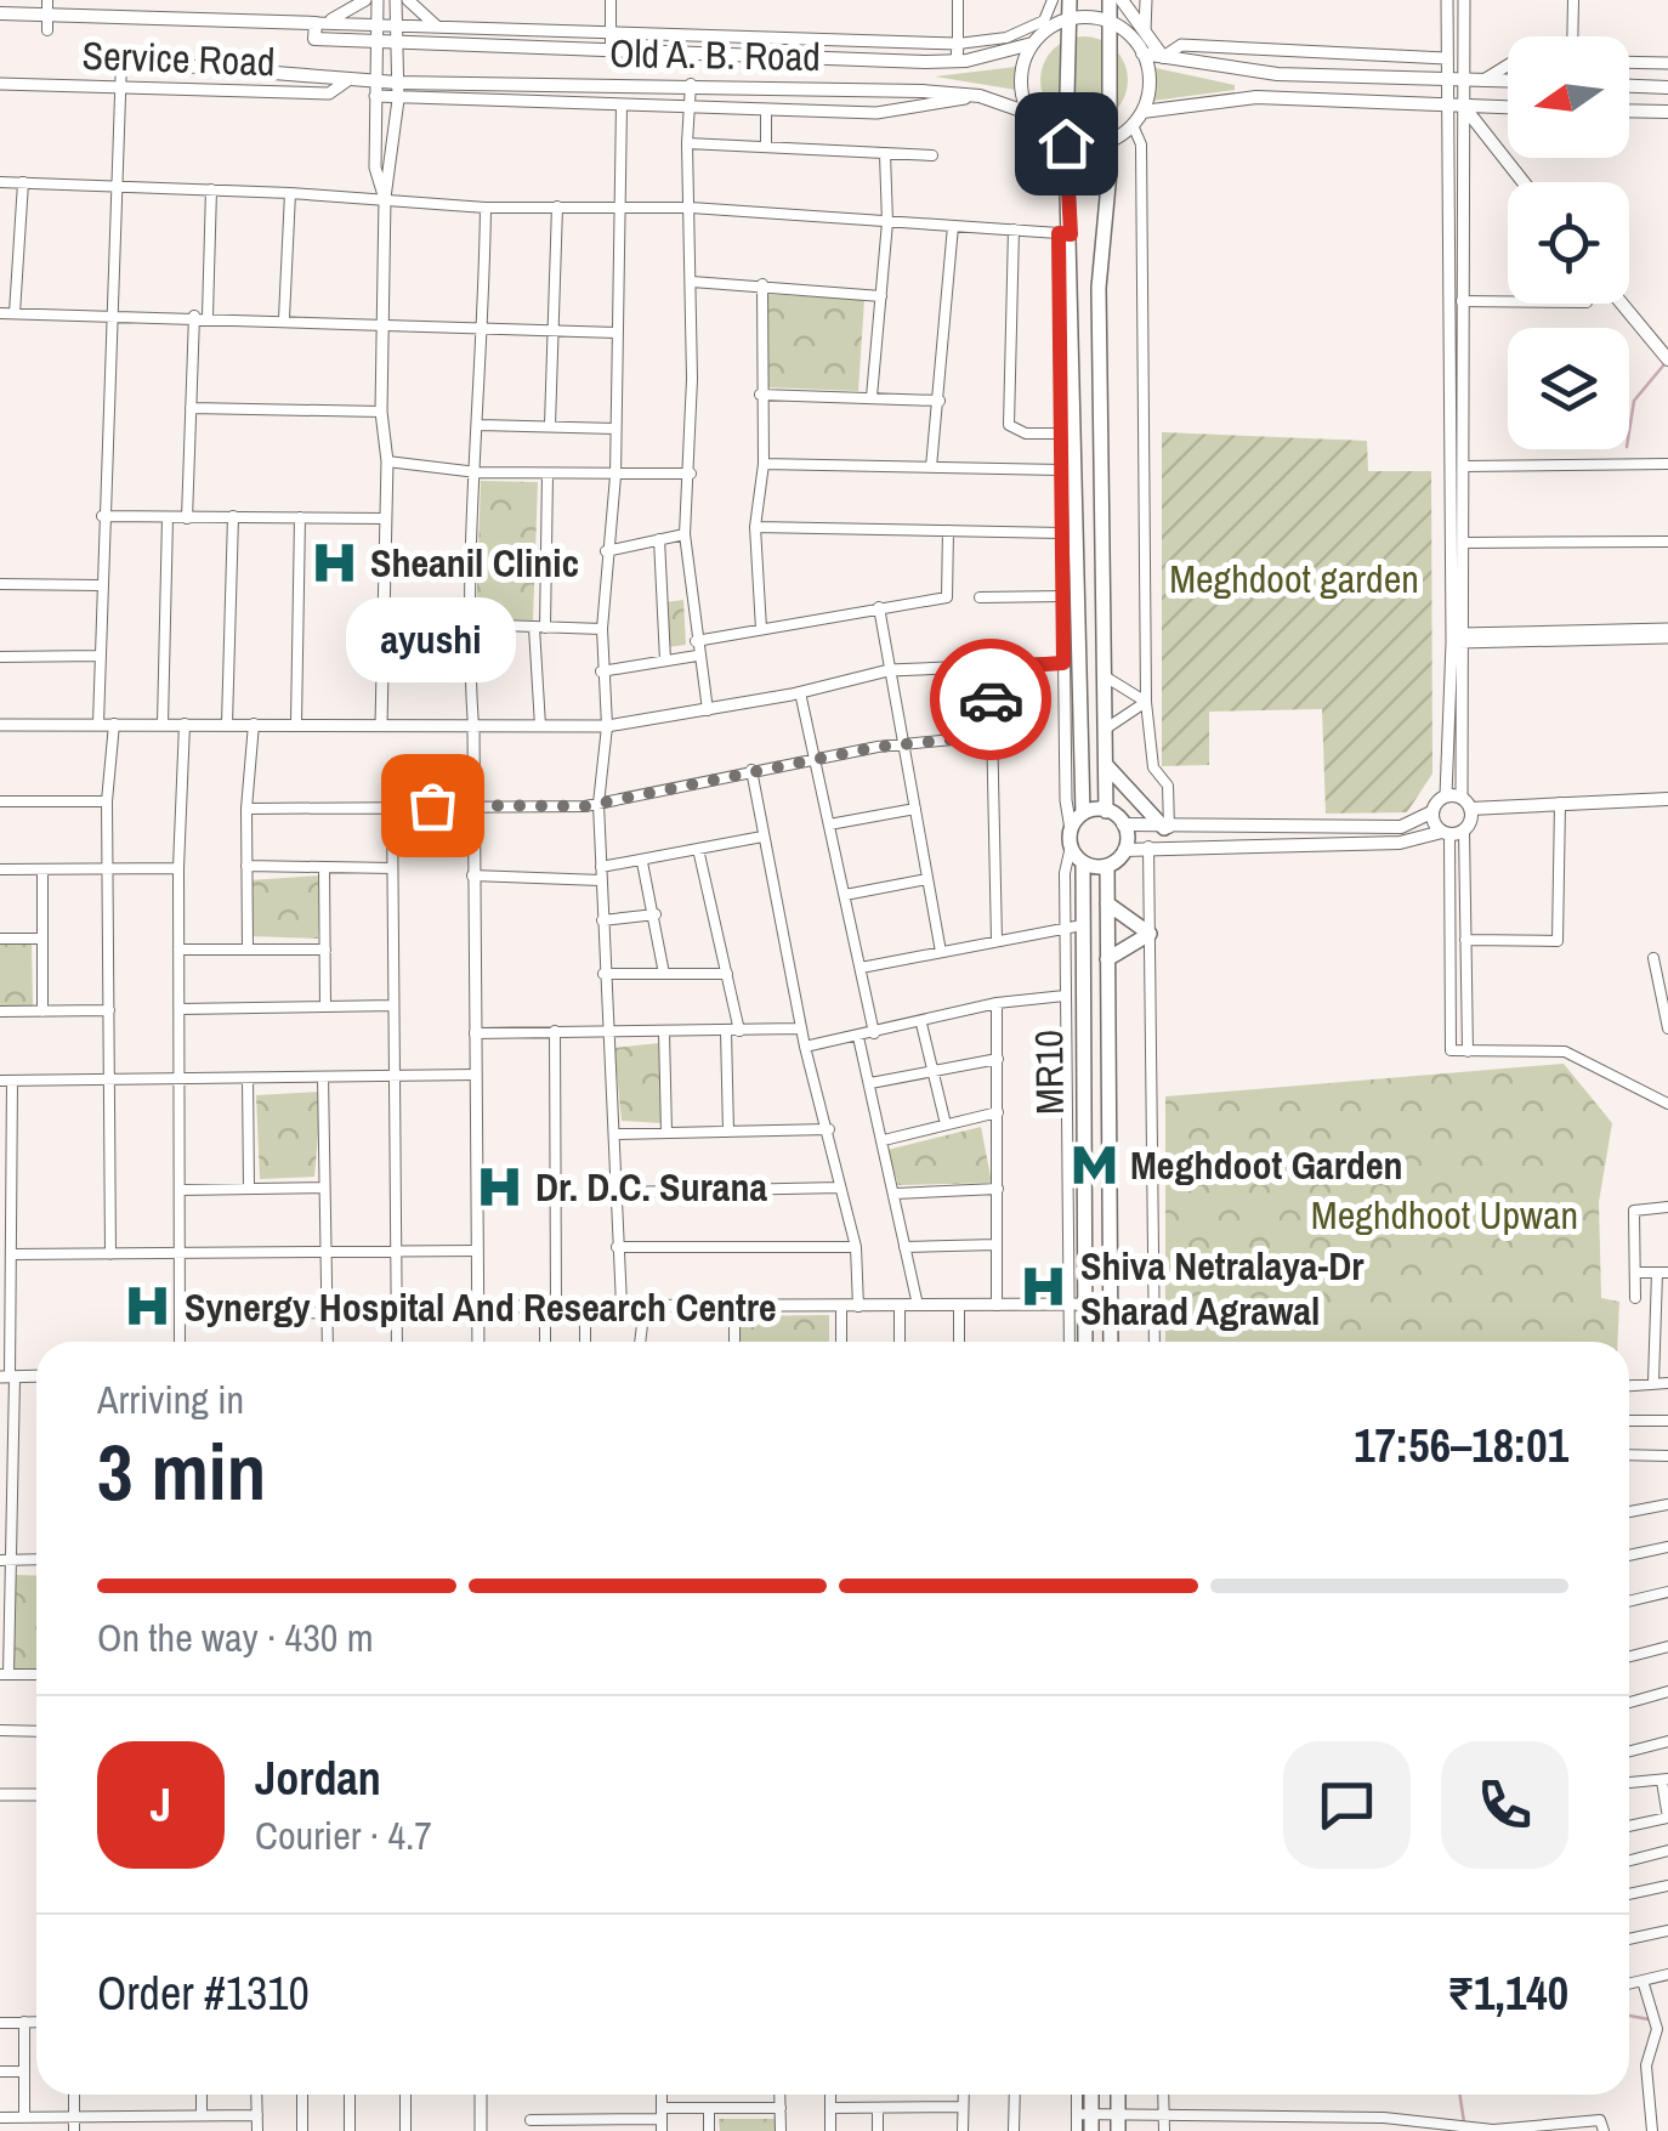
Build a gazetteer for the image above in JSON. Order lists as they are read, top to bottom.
{
  "streets": {
    "main road": ["Old A. B. Road", "Service Road", "MR10"]
  },
  "parks": ["Meghdoot garden", "Meghdhoot Upwan"],
  "places": {
    "hospital": [
      "Sheanil Clinic",
      "Dr. D.C. Surana",
      "Shiva Netralaya-Dr Sharad Agrawal",
      "Synergy Hospital And Research Centre"
    ],
    "other": ["ayushi"],
    "metro station": ["Meghdoot Garden"]
  },
  "north": "left",
  "page": {
    "bubble": "ayushi",
    "heading": ["3 min", "Arriving in", "17:56–18:01"],
    "panel": [
      "Jordan",
      "Courier · 4.7",
      "Order #1310",
      "₹1,140"
    ],
    "bar": "On the way · 430 m",
    "round": "J"
  }
}
